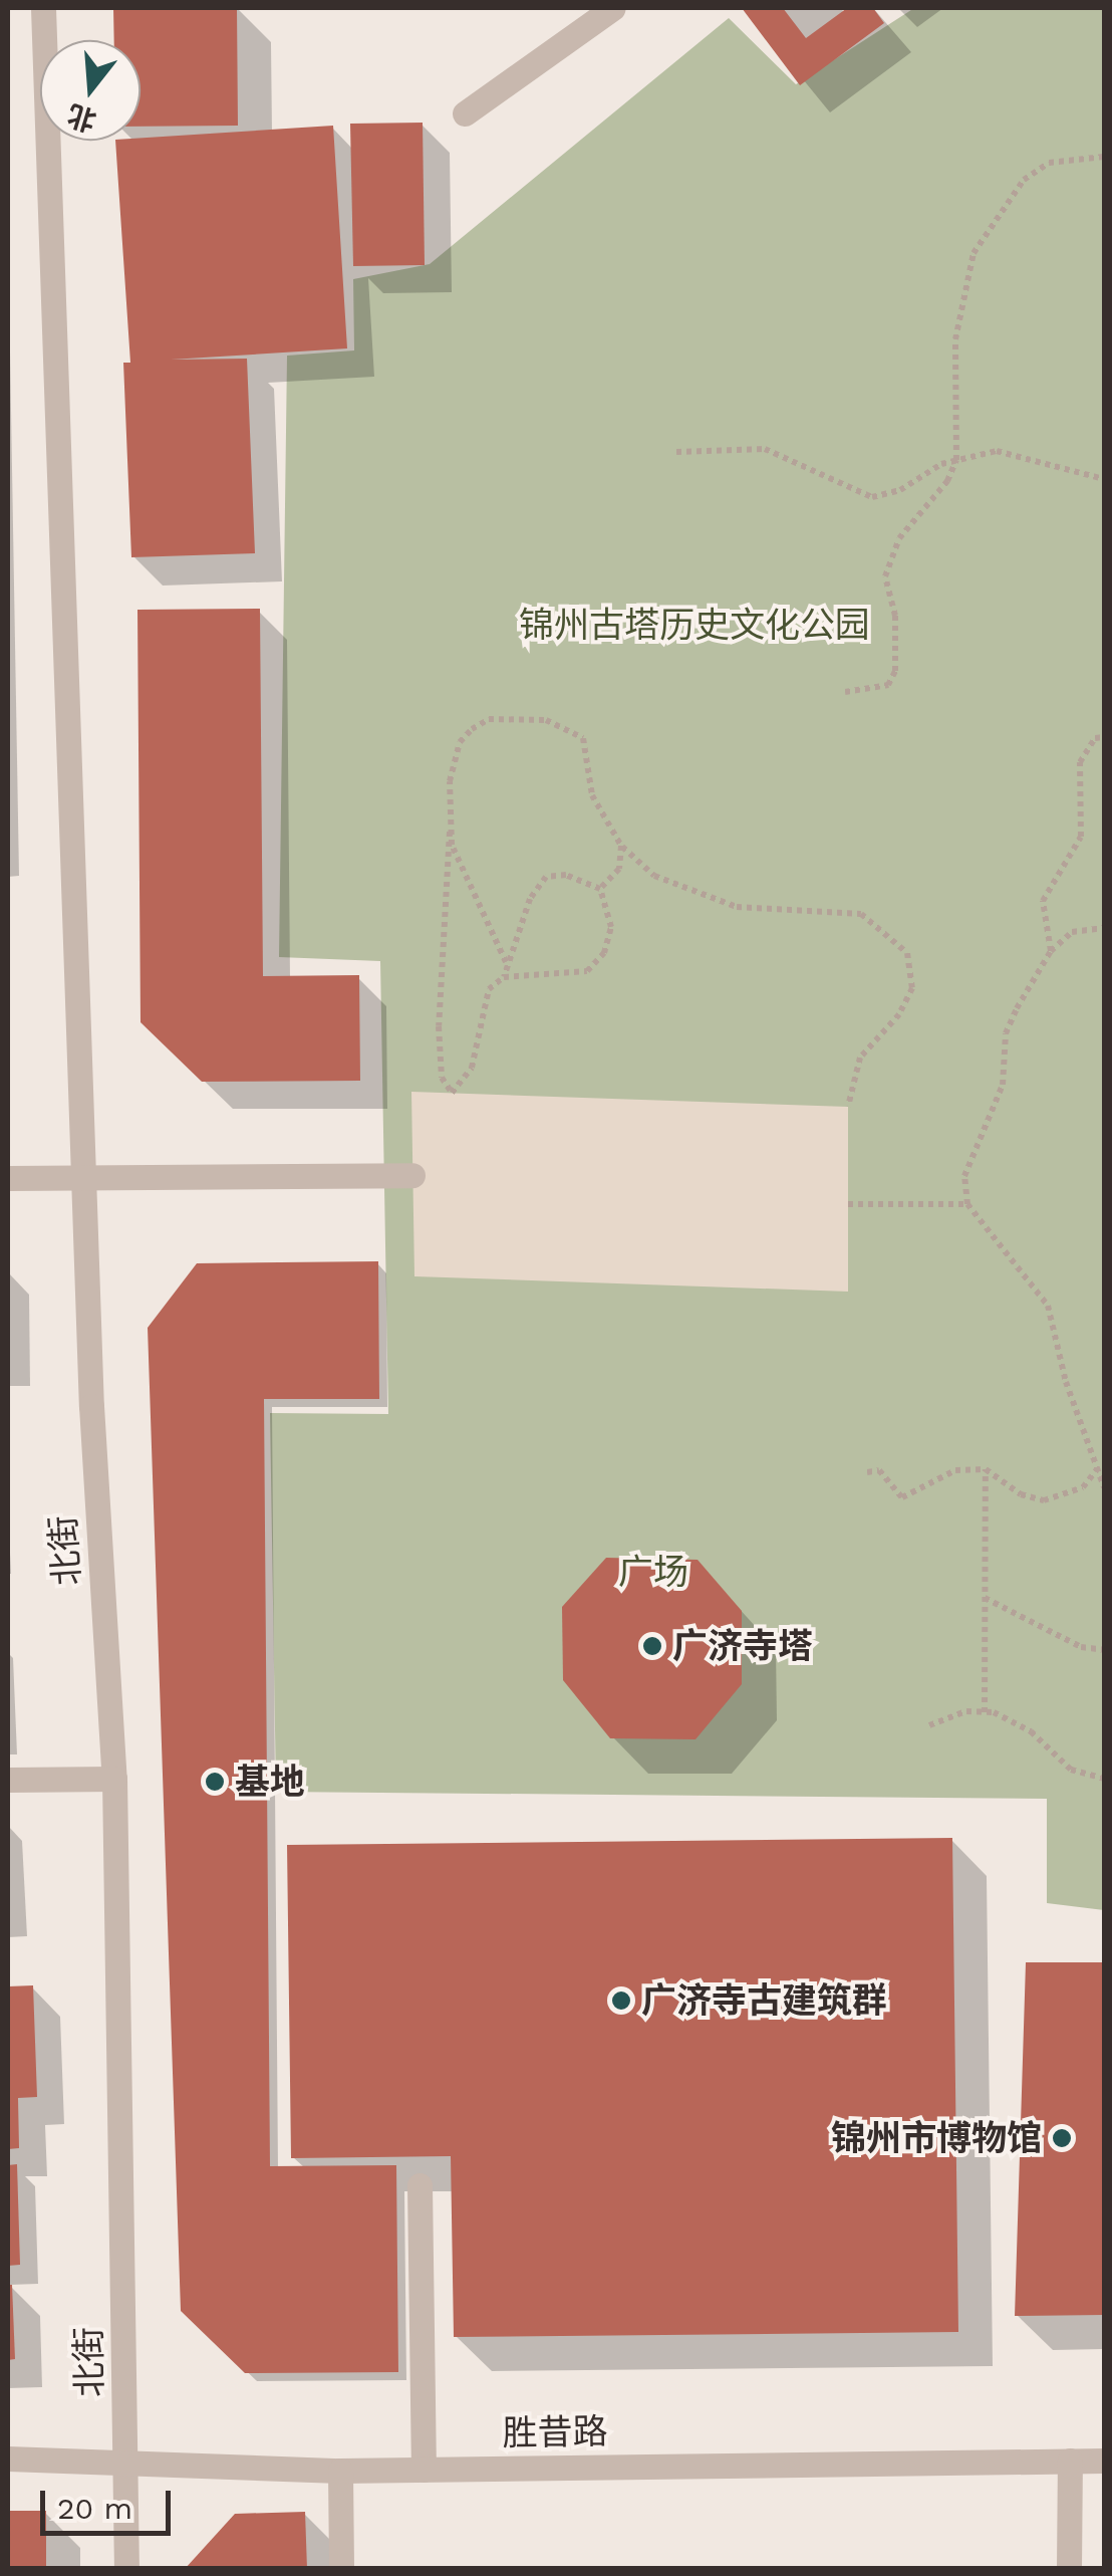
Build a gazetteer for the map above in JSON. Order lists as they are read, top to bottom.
{
  "streets": {
    "street": ["北街", "胜昔路"]
  },
  "crossings": [
    ["北街", "胜昔路"]
  ],
  "parks": ["锦州古塔历史文化公园", "广场"],
  "places": [
    "广济寺塔",
    "基地",
    "广济寺古建筑群",
    "锦州市博物馆"
  ],
  "scale_bar": "20 m",
  "north": "bottom"
}
